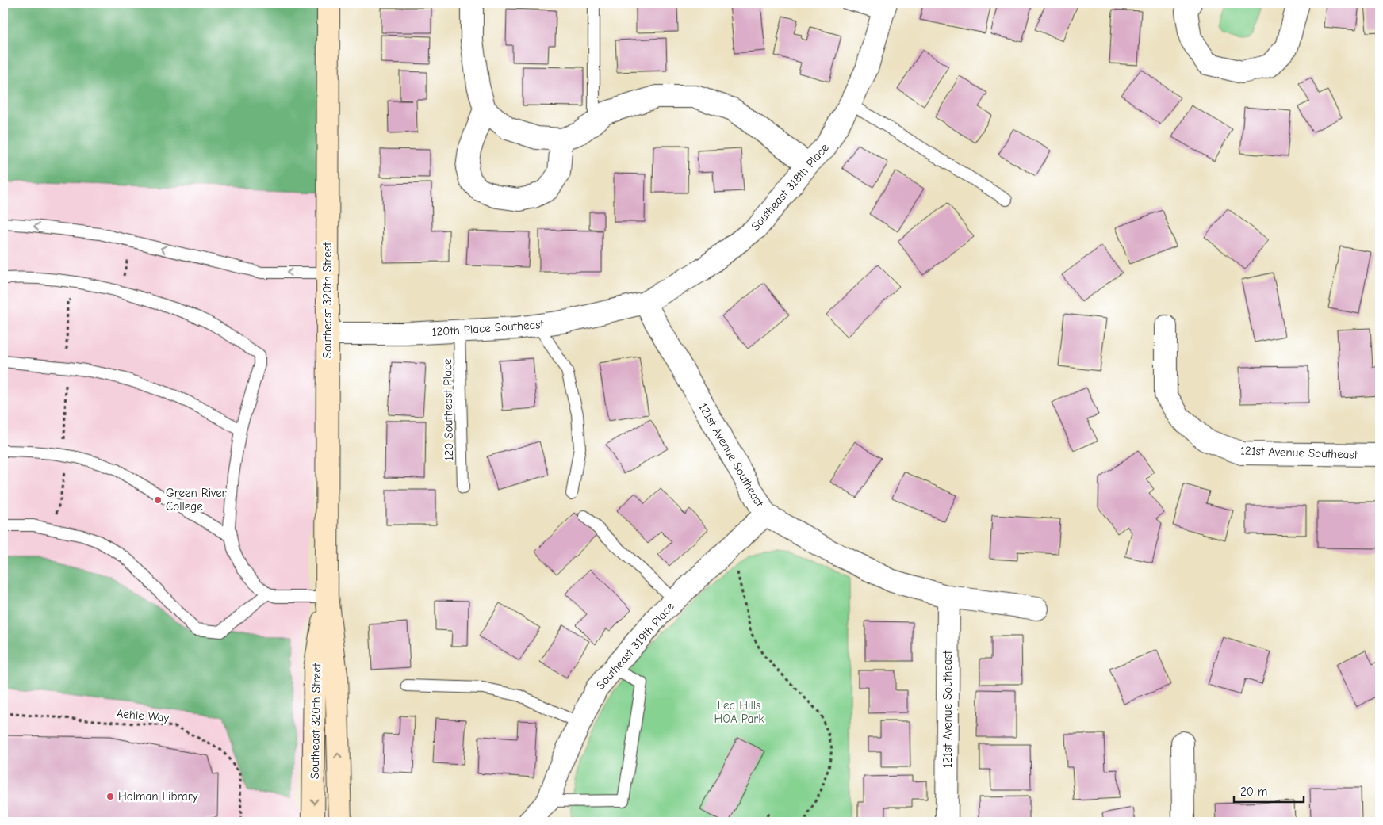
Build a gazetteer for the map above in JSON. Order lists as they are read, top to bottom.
{
  "streets": {
    "street": [
      "Southeast 318th Place",
      "Southeast 320th Street",
      "120th Place Southeast",
      "121st Avenue Southeast",
      "Southeast 319th Place"
    ],
    "lane": ["120 Southeast Place"],
    "path": ["Aehle Way"]
  },
  "crossings": [
    ["Southeast 318th Place", "120th Place Southeast"],
    ["Southeast 318th Place", "121st Avenue Southeast"],
    ["Southeast 320th Street", "120th Place Southeast"],
    ["120th Place Southeast", "120 Southeast Place"],
    ["120th Place Southeast", "121st Avenue Southeast"],
    ["121st Avenue Southeast", "Southeast 319th Place"]
  ],
  "parks": ["Lea Hills HOA Park"],
  "places": ["Green River College", "Holman Library"],
  "scale_bar": "20 m"
}
